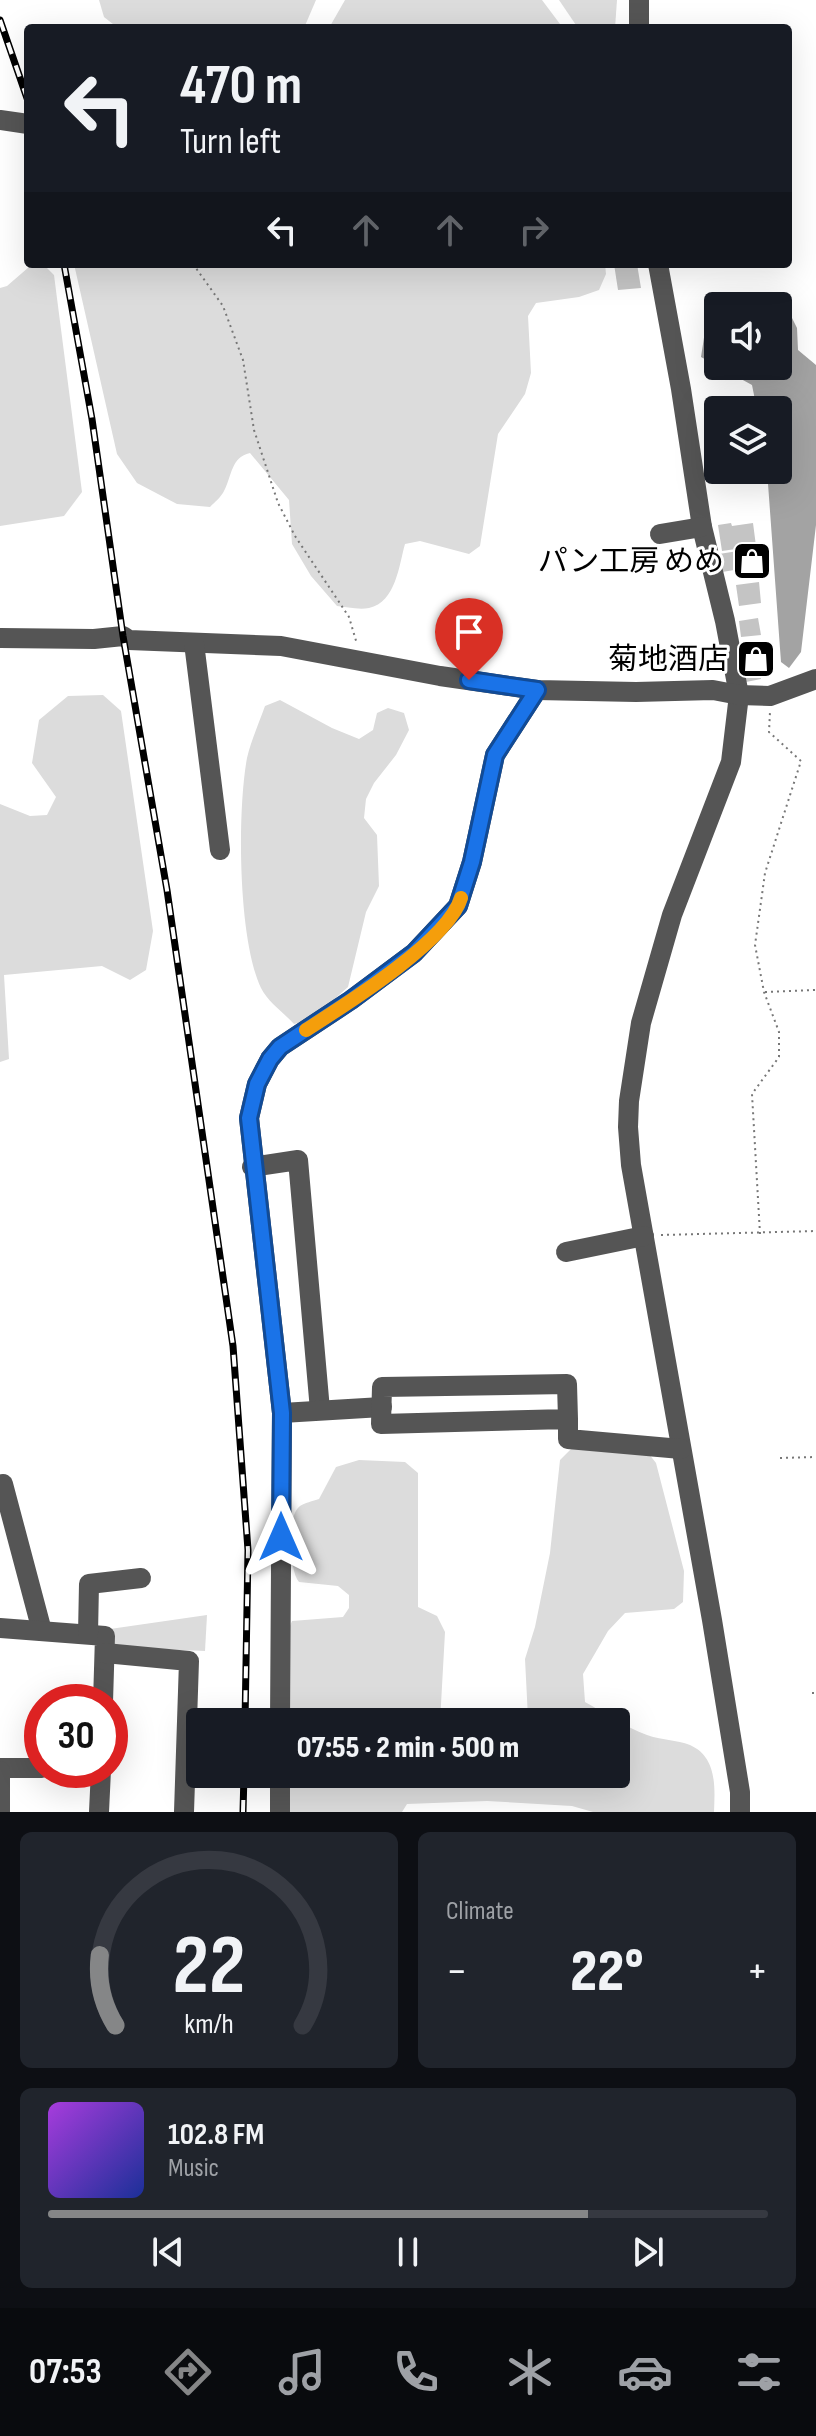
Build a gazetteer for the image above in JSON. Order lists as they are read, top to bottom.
{
  "places": {
    "shop": ["パン工房 めめ", "菊地酒店"]
  },
  "page": {
    "turn": ["470 m", "Turn left"],
    "limit": "30",
    "trip": "07:55 · 2 min · 500 m",
    "tile": "Climate",
    "heat": ["−", "22°", "+"],
    "song": ["102.8 FM", "Music"],
    "tabs": "07:53",
    "gauge": ["22", "km/h"]
  }
}
